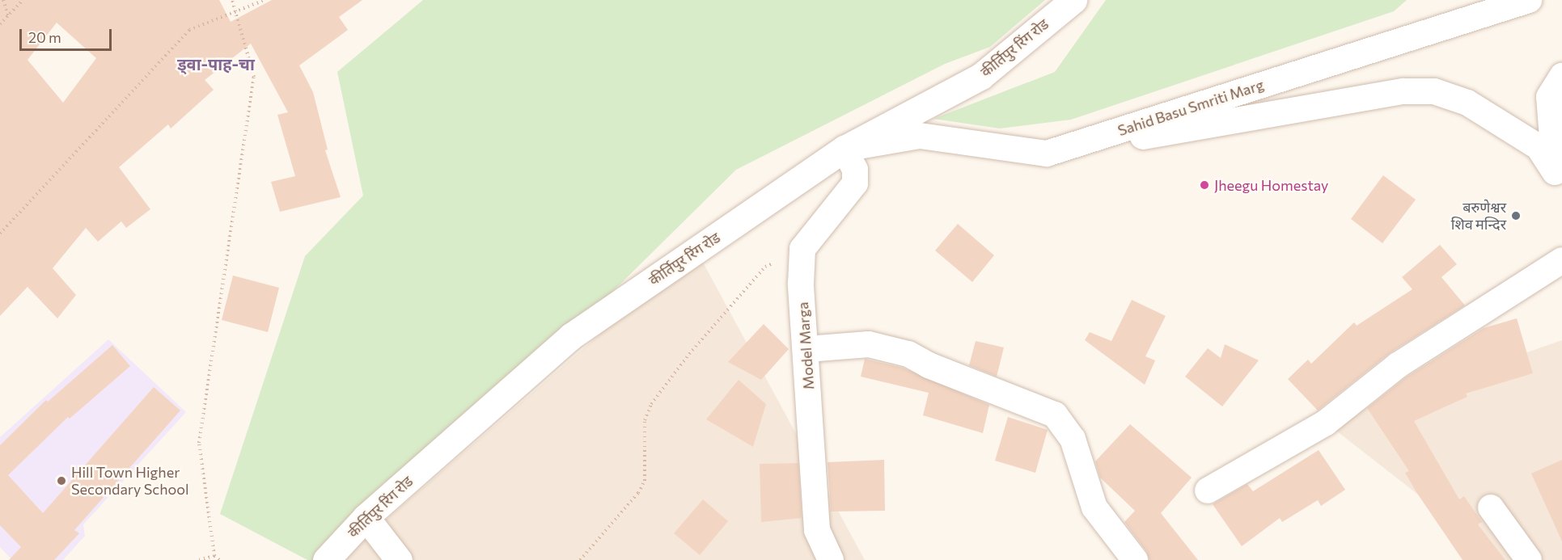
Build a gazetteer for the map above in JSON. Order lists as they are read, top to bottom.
{
  "streets": {
    "street": ["कीर्तिपुर रिंग रोड", "Sahid Basu Smriti Marg", "Model Marga"]
  },
  "crossings": [
    ["कीर्तिपुर रिंग रोड", "Sahid Basu Smriti Marg"]
  ],
  "districts": ["ड्वा-पाह-चा"],
  "places": ["Jheegu Homestay", "बरुणेश्वर शिव मन्दिर", "Hill Town Higher Secondary School"],
  "scale_bar": "20 m"
}
